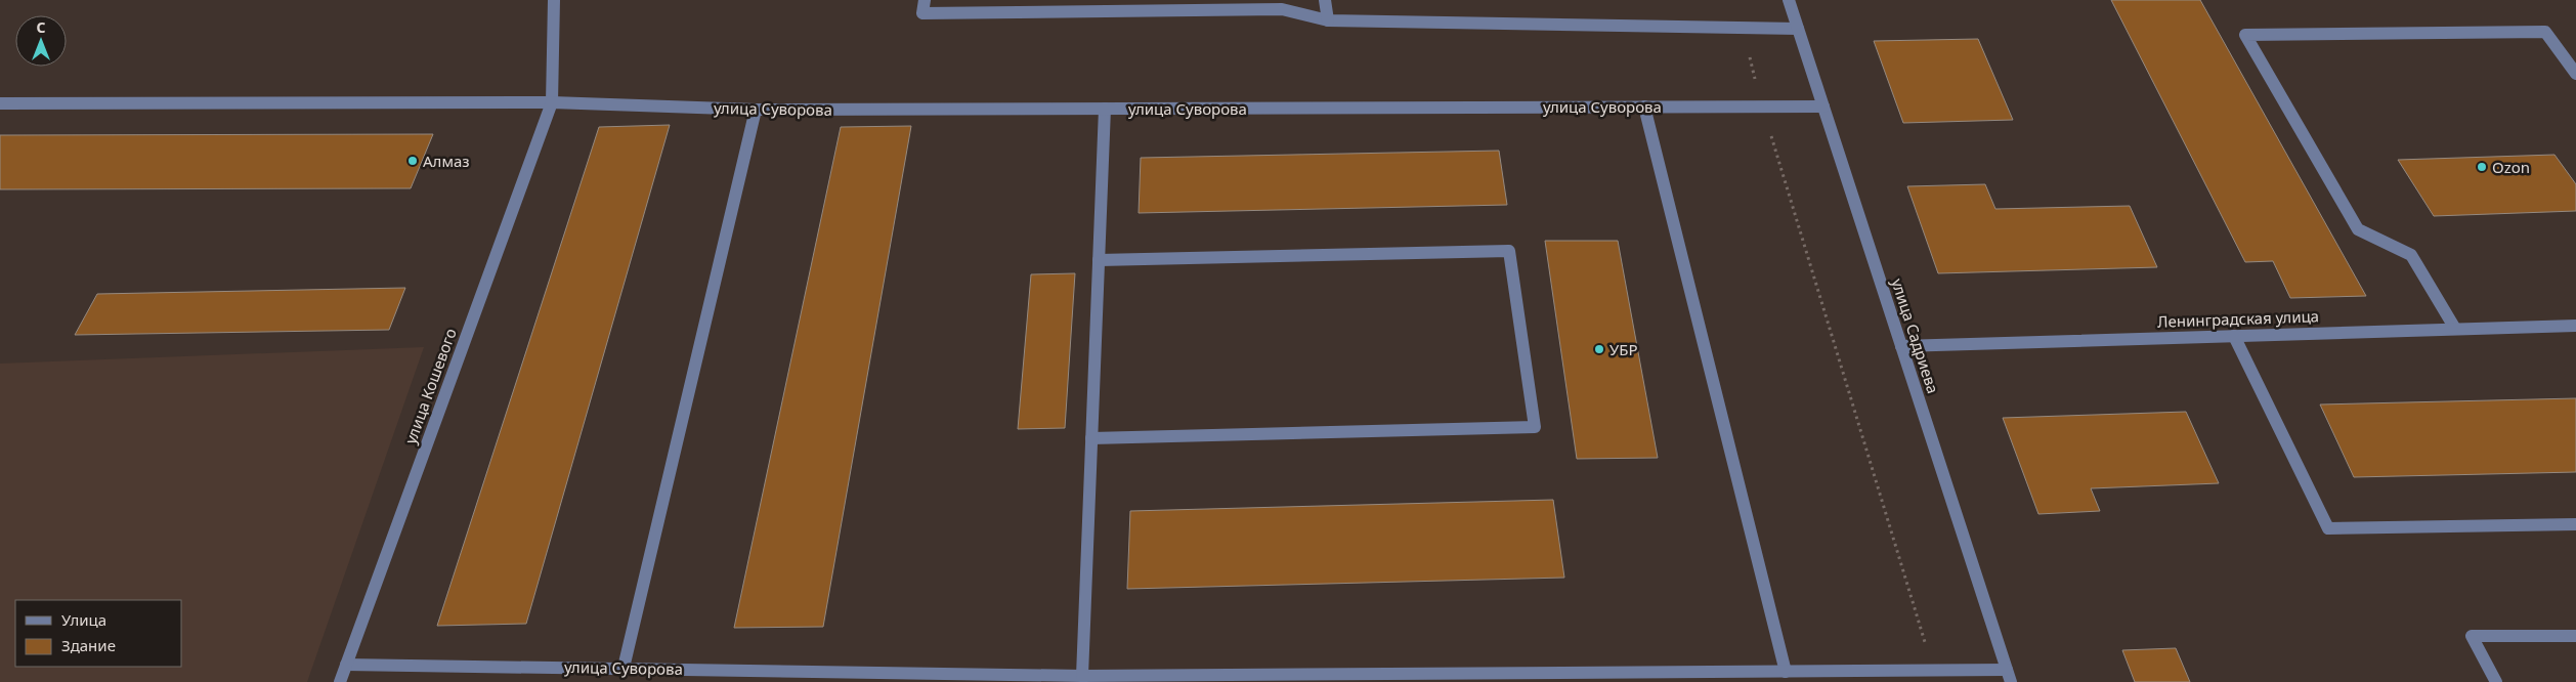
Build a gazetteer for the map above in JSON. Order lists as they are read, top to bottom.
{
  "streets": {
    "street": [
      "улица Суворова",
      "Ленинградская улица",
      "улица Садриева",
      "улица Кошевого"
    ]
  },
  "crossings": [
    ["улица Суворова", "улица Садриева"],
    ["улица Суворова", "улица Кошевого"],
    ["Ленинградская улица", "улица Садриева"]
  ],
  "places": ["Алмаз", "Ozon", "УБР"],
  "legend": ["Улица", "Здание"],
  "north": "top"
}
